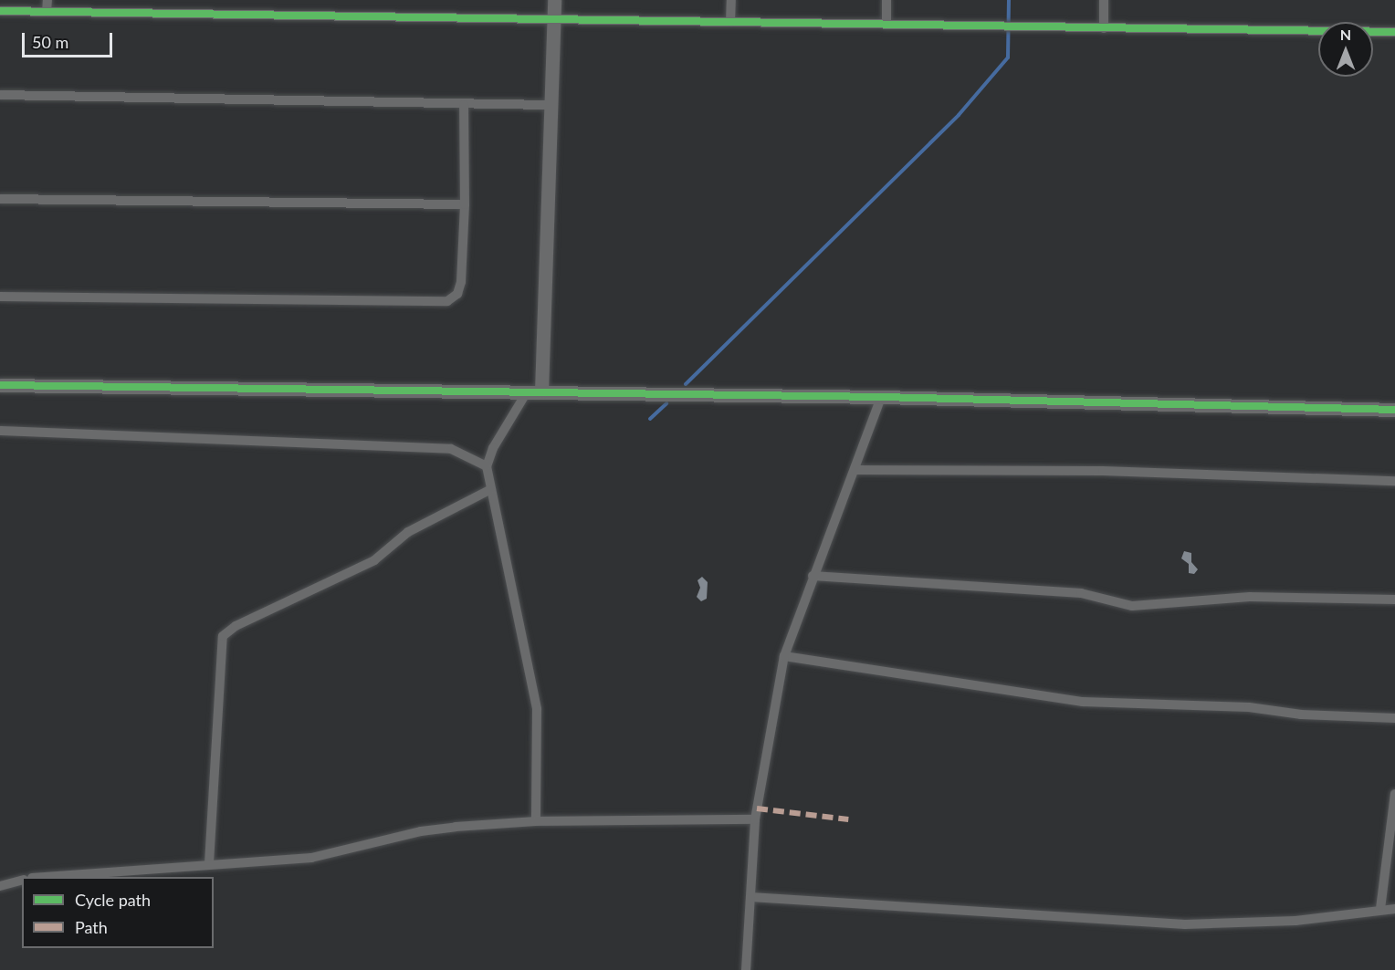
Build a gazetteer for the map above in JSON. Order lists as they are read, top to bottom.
{
  "legend": ["Cycle path", "Path"],
  "scale_bar": "50 m",
  "north": "top"
}
